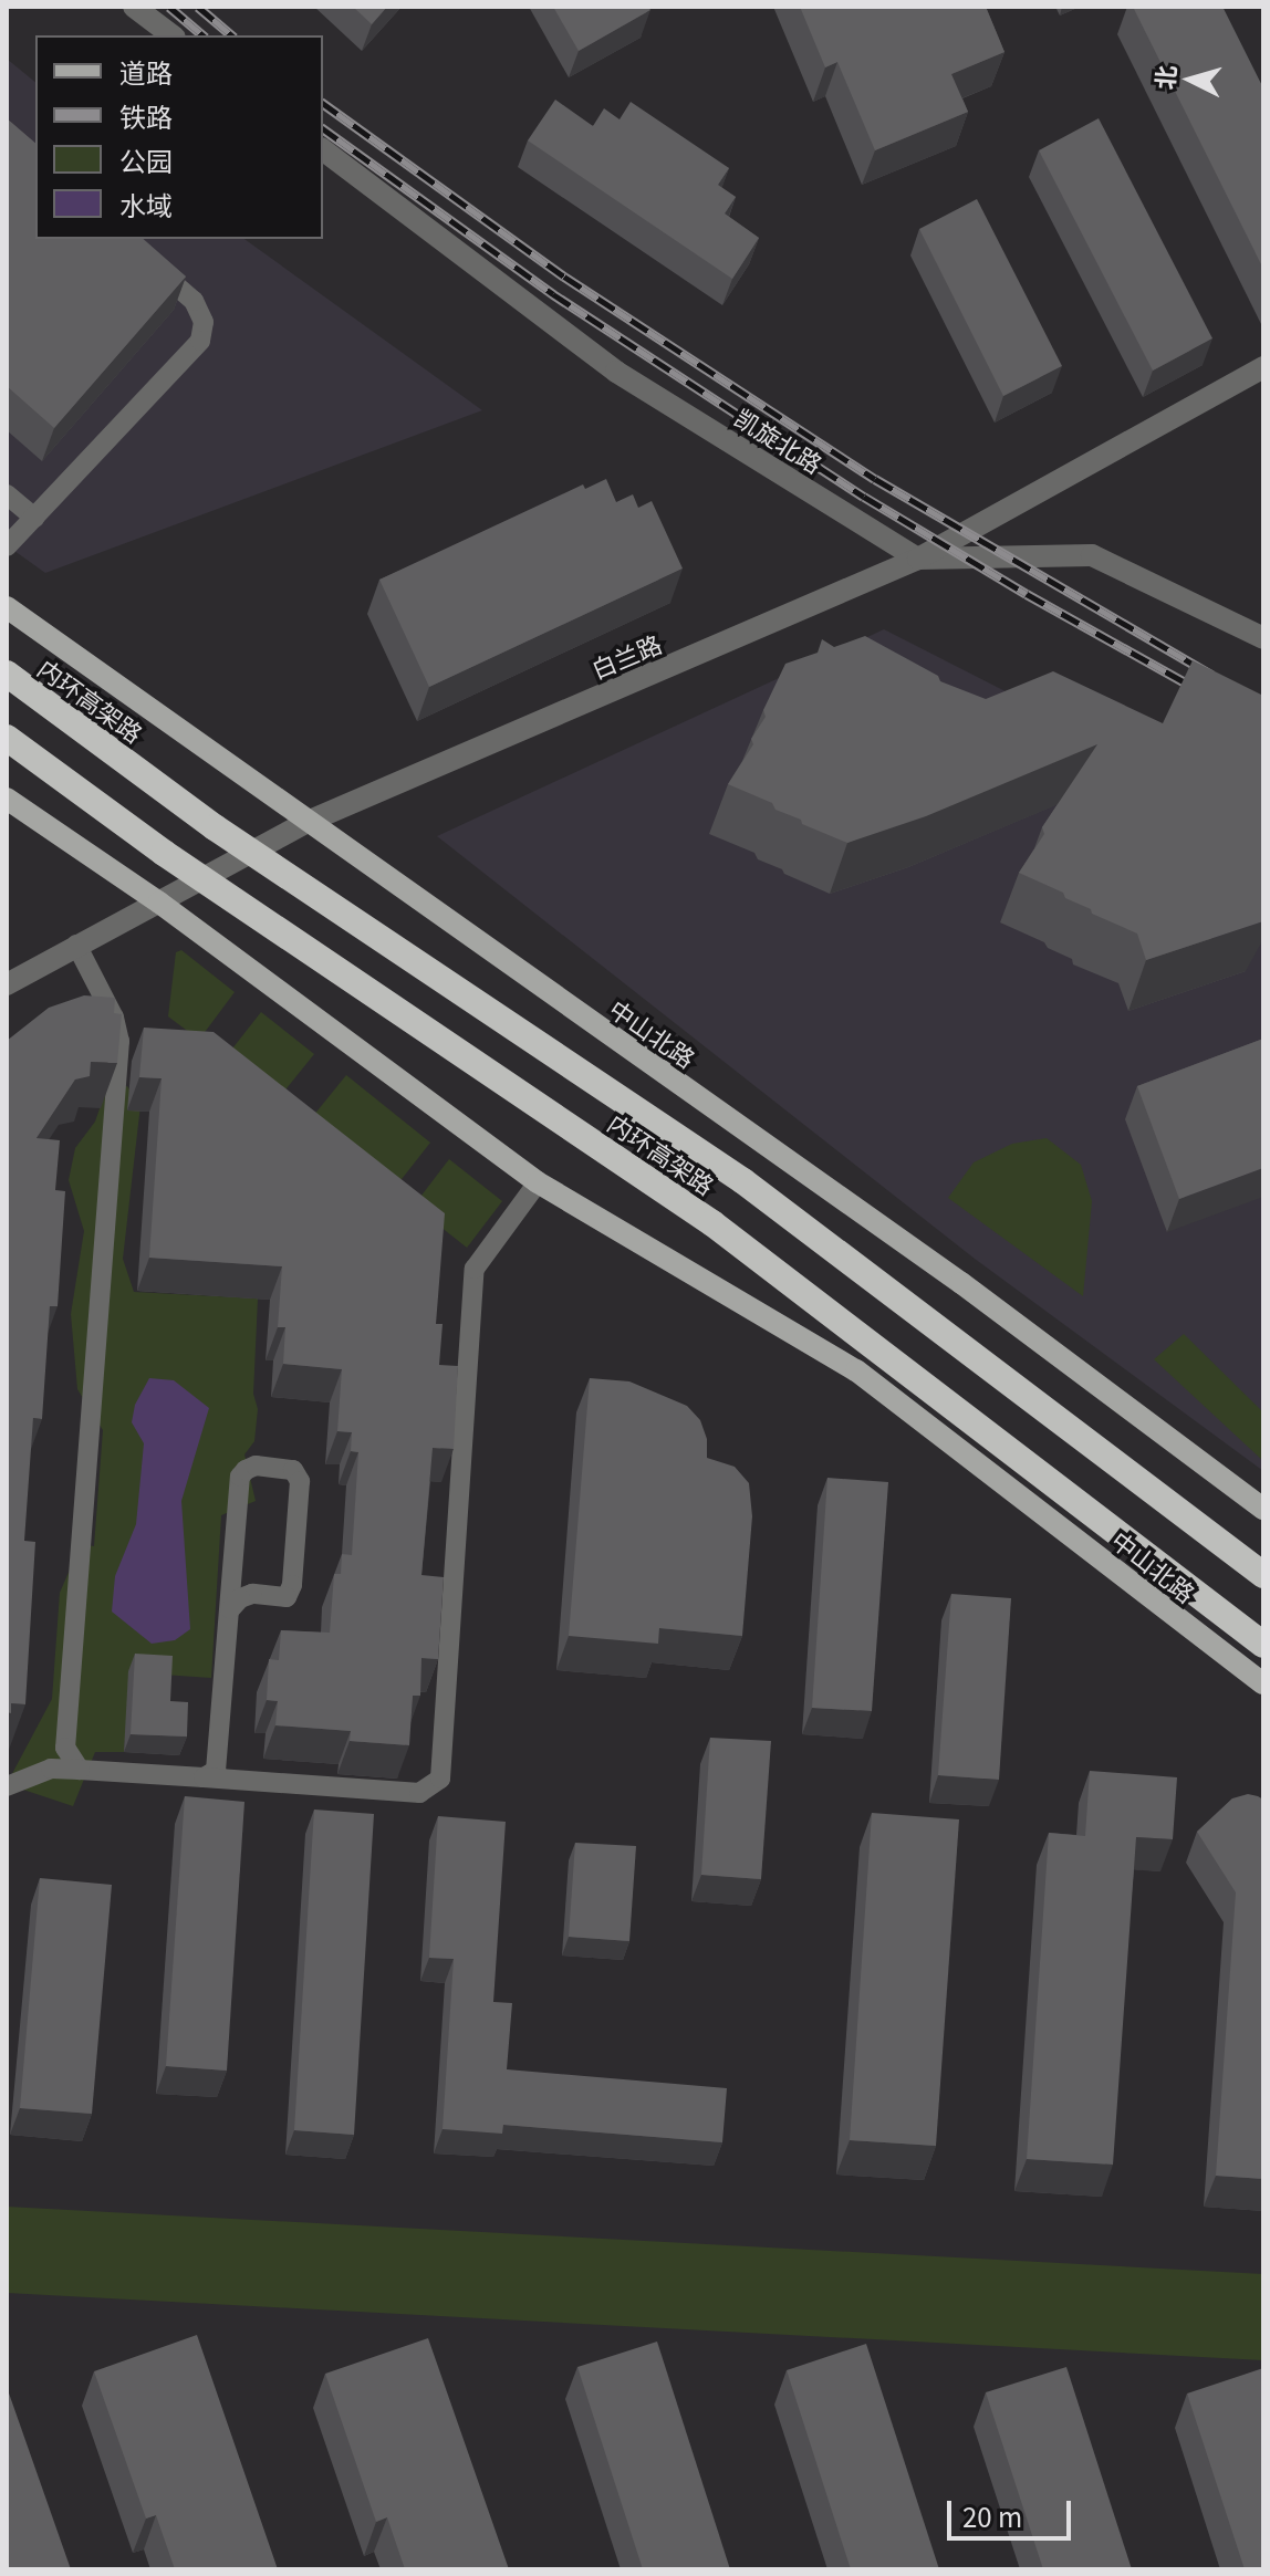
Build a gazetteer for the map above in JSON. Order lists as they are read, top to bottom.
{
  "streets": {
    "highway": ["内环高架路"],
    "main road": ["中山北路"],
    "street": ["凯旋北路", "白兰路"]
  },
  "crossings": [
    ["凯旋北路", "白兰路"],
    ["白兰路", "中山北路"]
  ],
  "legend": [
    "道路",
    "铁路",
    "公园",
    "水域"
  ],
  "scale_bar": "20 m",
  "north": "left"
}
